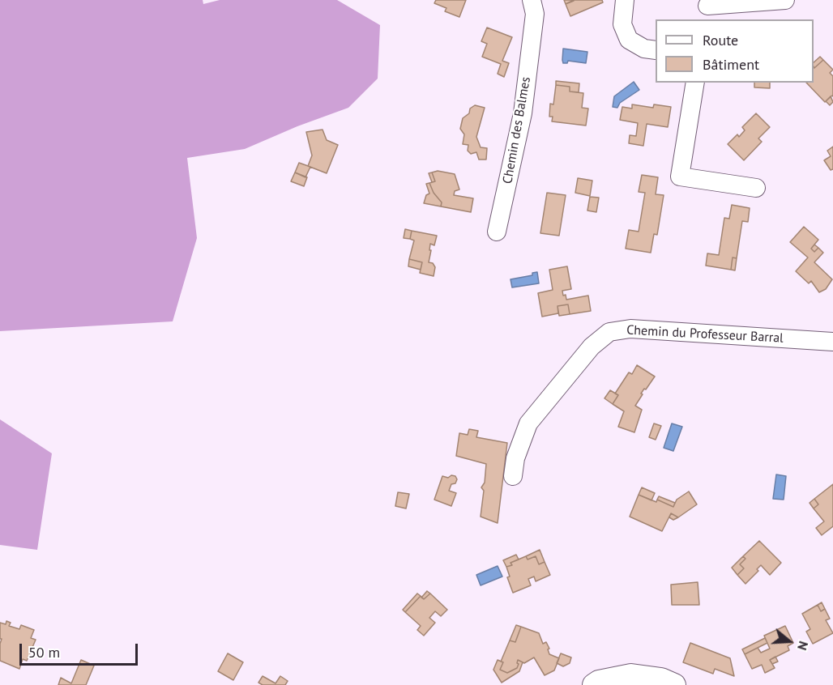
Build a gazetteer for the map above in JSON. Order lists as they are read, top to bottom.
{
  "streets": {
    "street": ["Chemin des Balmes", "Chemin du Professeur Barral"]
  },
  "legend": ["Route", "Bâtiment"],
  "scale_bar": "50 m",
  "north": "right"
}
